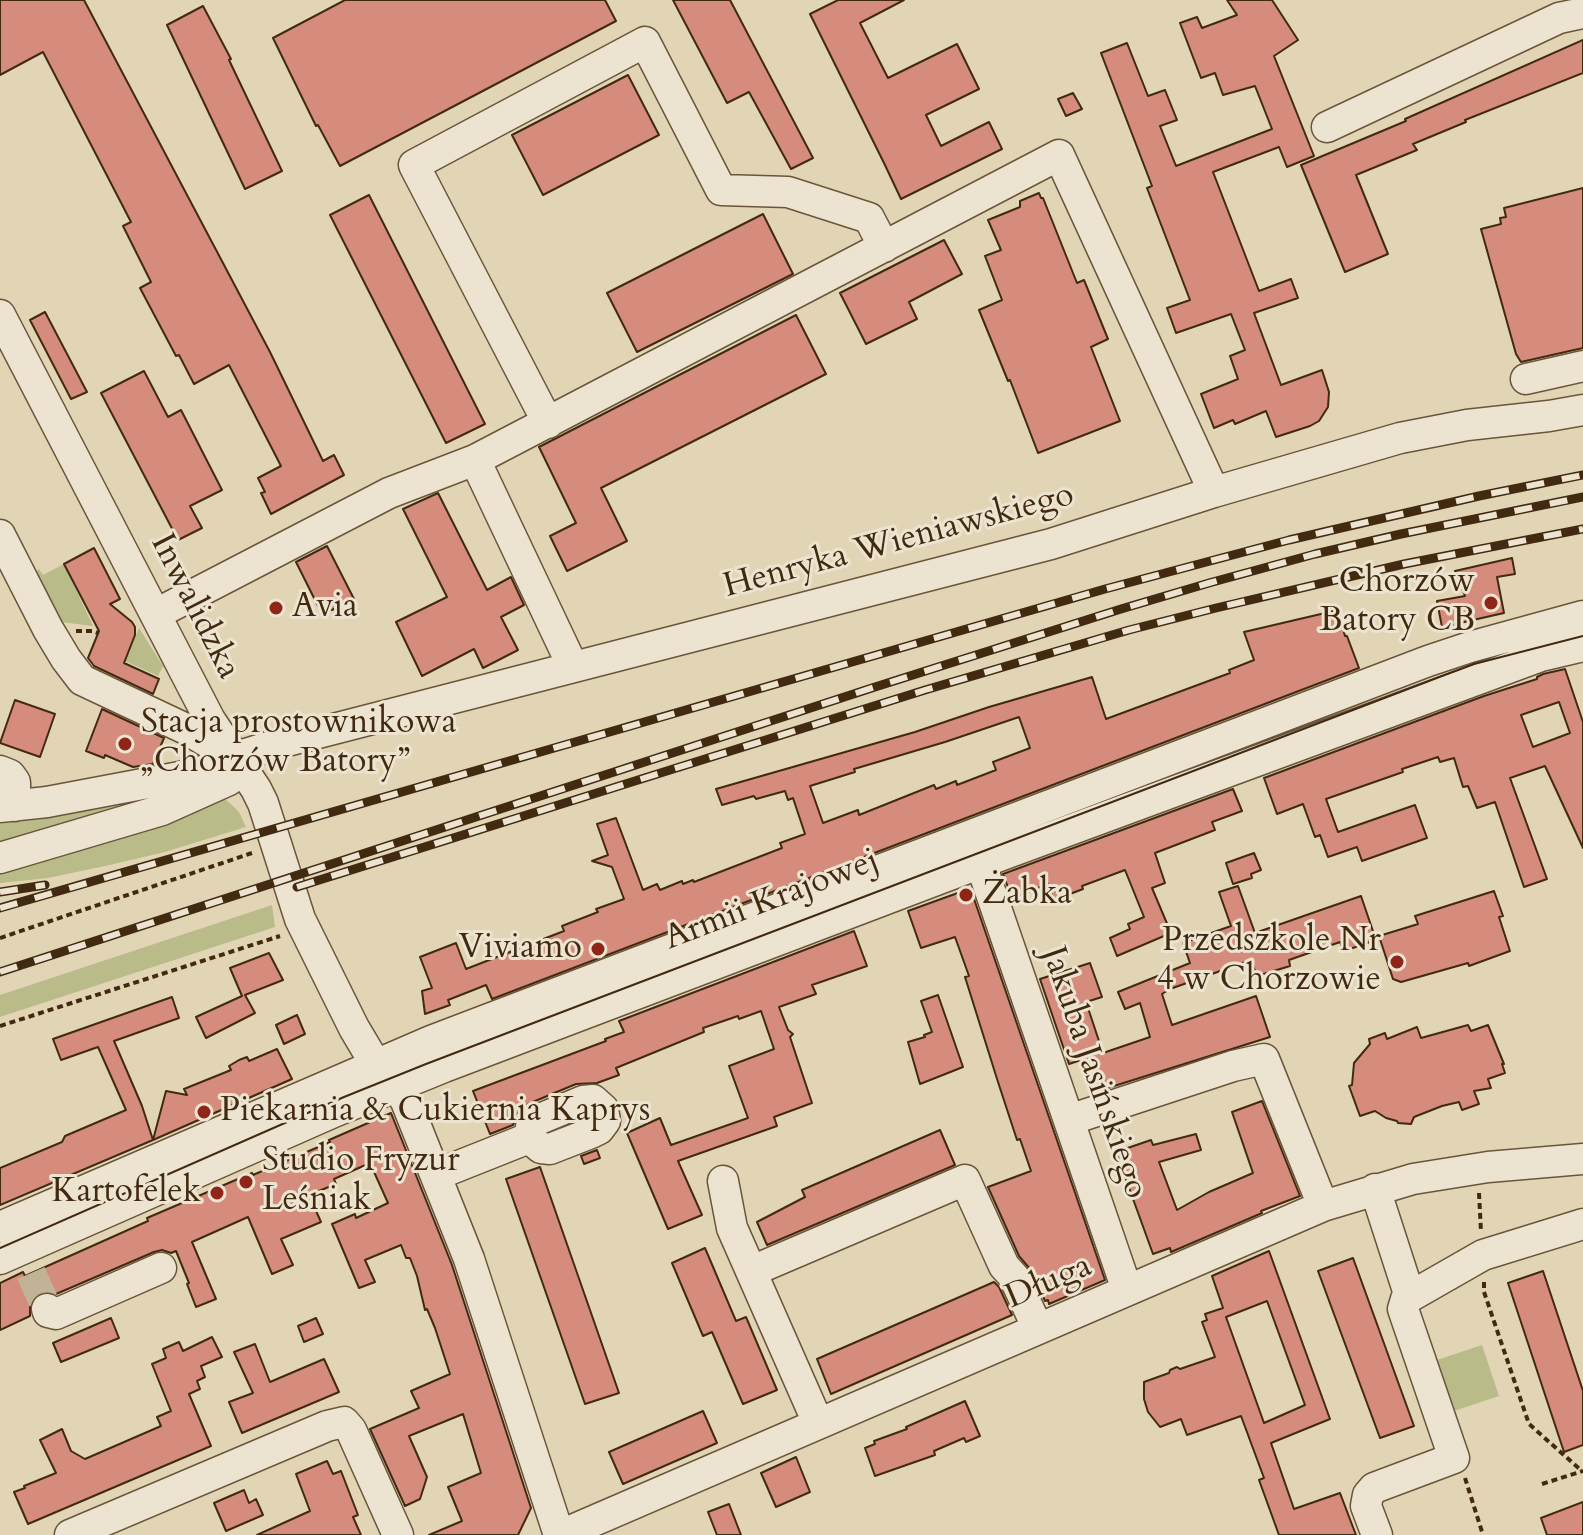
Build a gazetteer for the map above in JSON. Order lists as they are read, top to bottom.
{
  "streets": {
    "street": [
      "Henryka Wieniawskiego",
      "Inwalidzka",
      "Armii Krajowej",
      "Jakuba Jasińskiego",
      "Długa"
    ]
  },
  "crossings": [
    ["Henryka Wieniawskiego", "Inwalidzka"],
    ["Inwalidzka", "Armii Krajowej"],
    ["Inwalidzka", "Długa"],
    ["Armii Krajowej", "Jakuba Jasińskiego"],
    ["Jakuba Jasińskiego", "Długa"]
  ],
  "places": [
    "Chorzów Batory CB",
    "Avia",
    "Stacja prostownikowa „Chorzów Batory”",
    "Żabka",
    "Viviamo",
    "Przedszkole Nr 4 w Chorzowie",
    "Piekarnia & Cukiernia Kaprys",
    "Studio Fryzur Leśniak",
    "Kartofelek"
  ]
}
